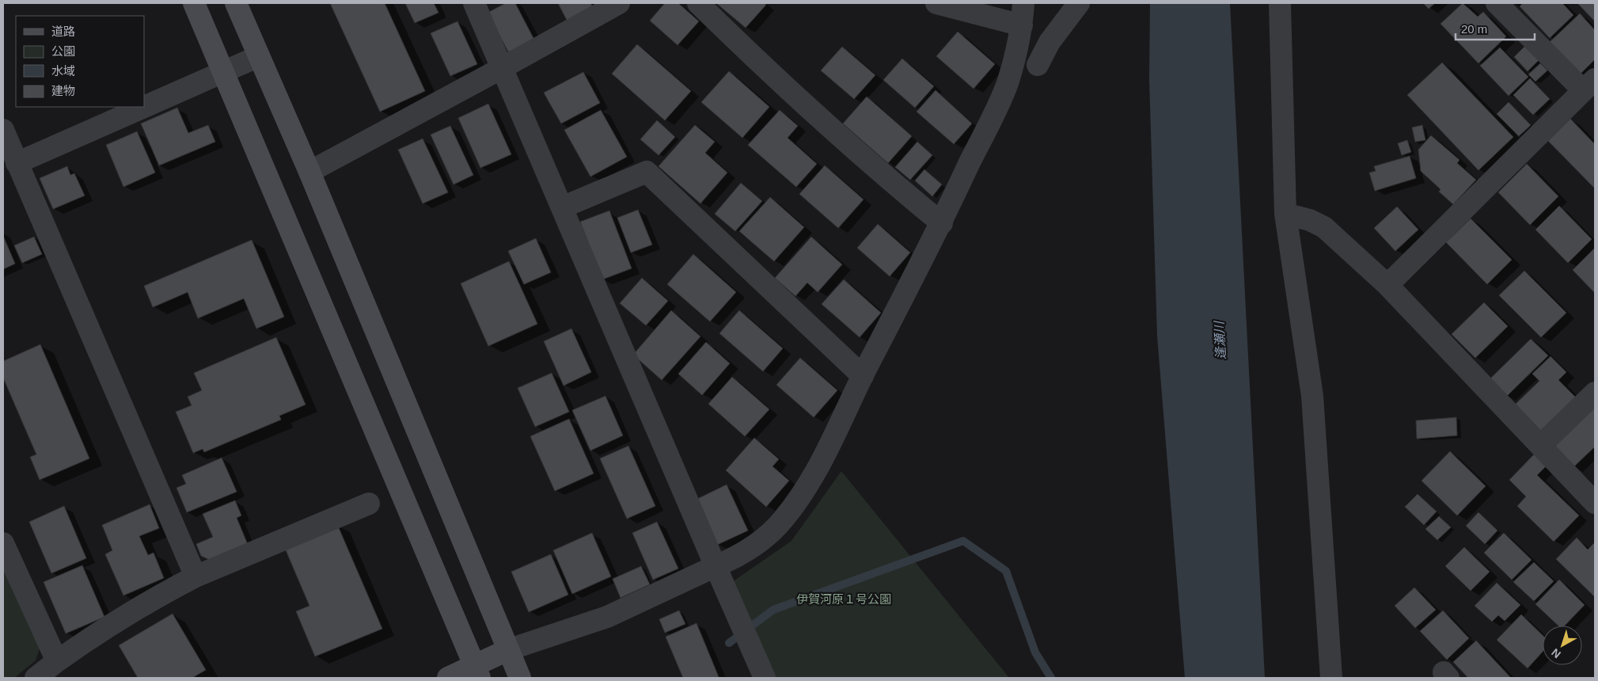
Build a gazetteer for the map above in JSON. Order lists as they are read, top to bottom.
{
  "water": ["逢瀬川"],
  "parks": ["伊賀河原１号公園"],
  "legend": [
    "道路",
    "公園",
    "水域",
    "建物"
  ],
  "scale_bar": "20 m",
  "north": "bottom left"
}
